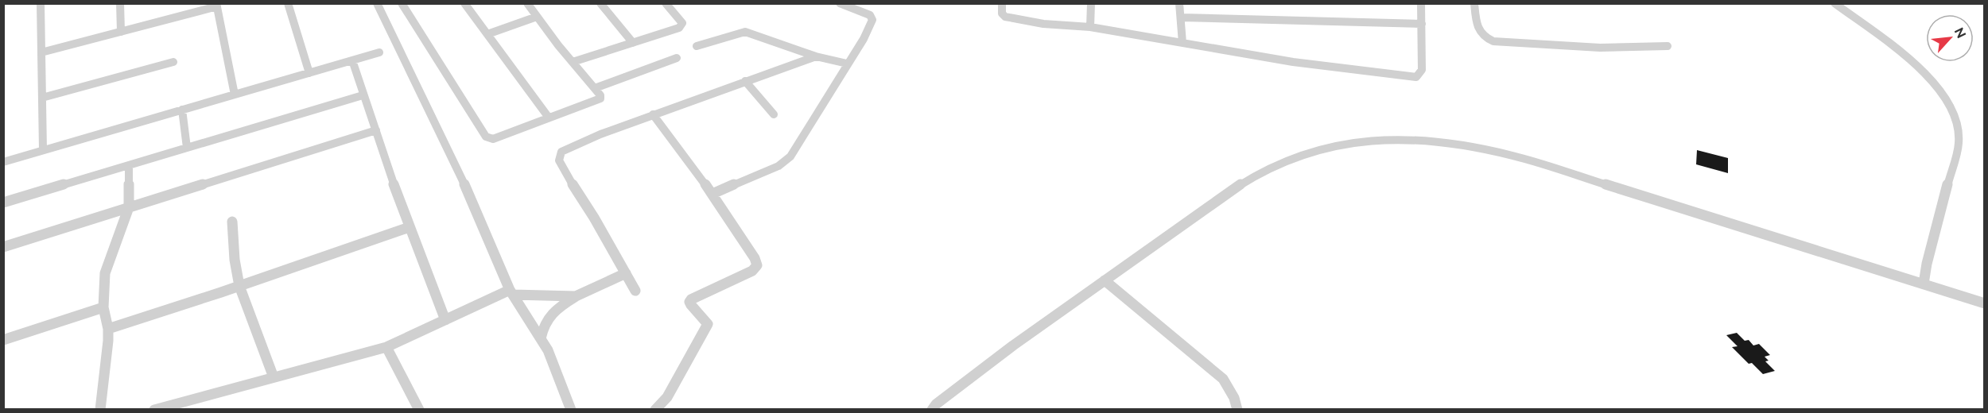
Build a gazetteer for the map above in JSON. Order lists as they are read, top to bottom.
{
  "north": "top right"
}
